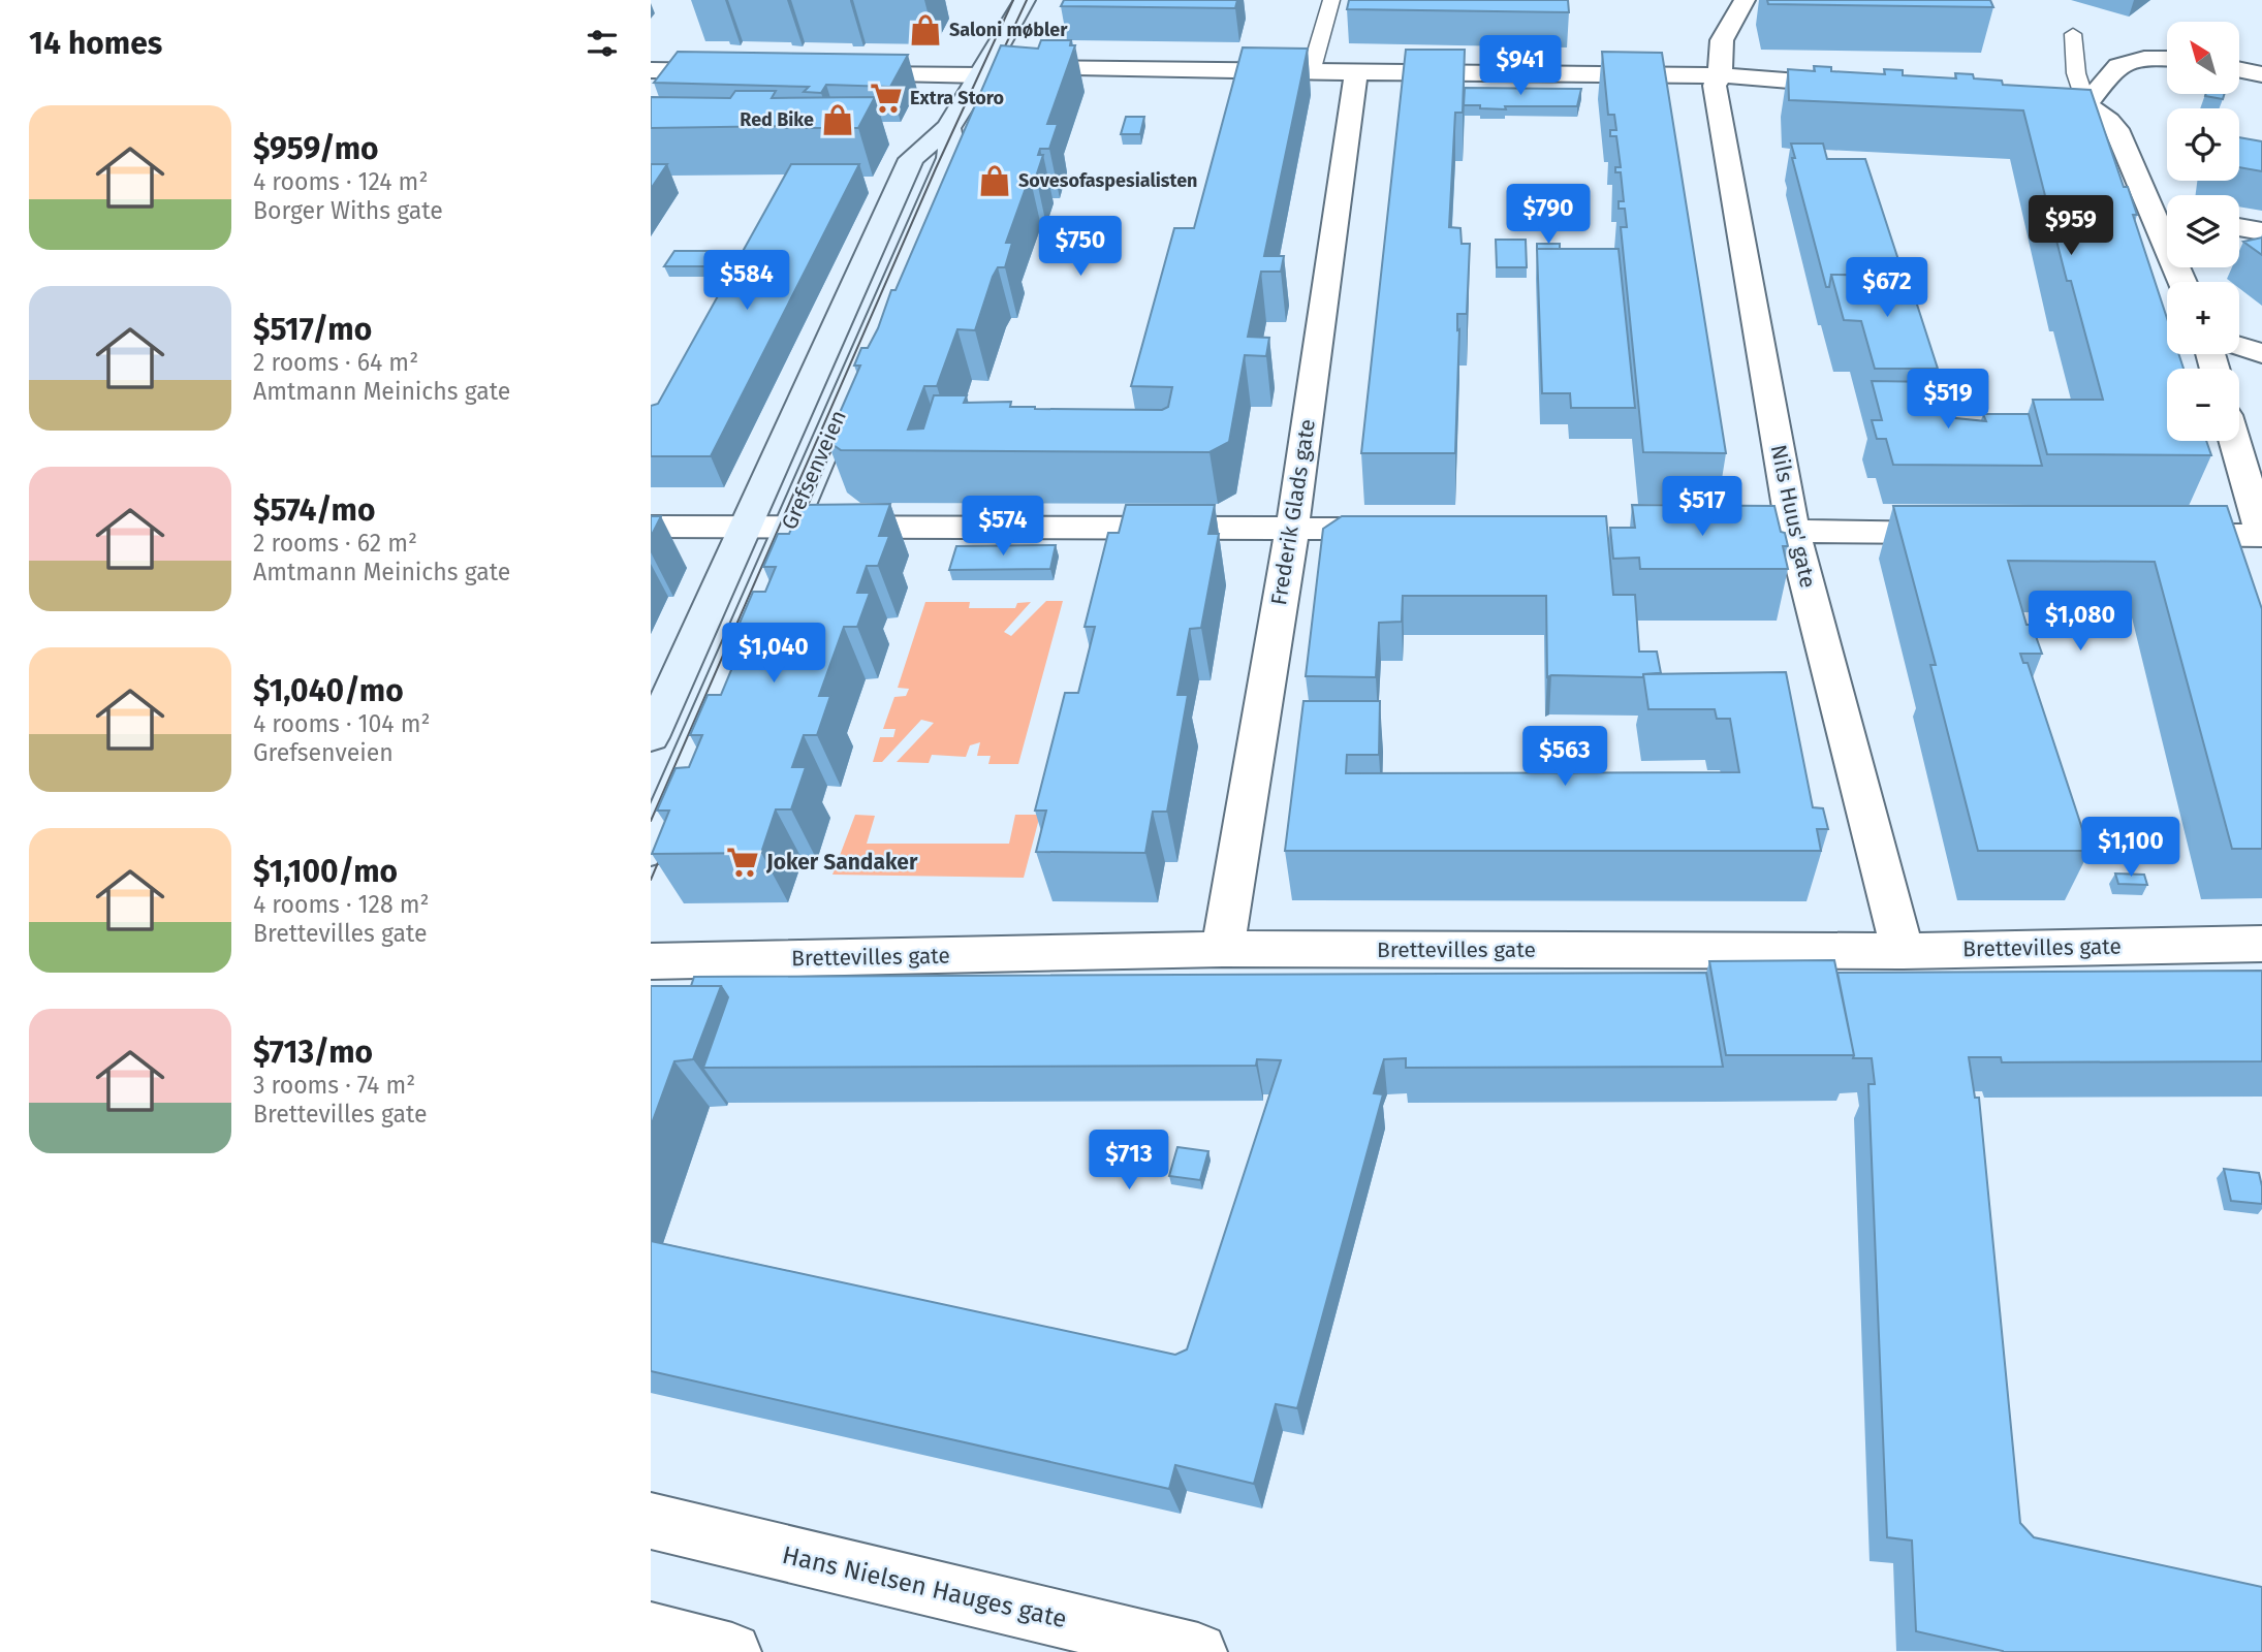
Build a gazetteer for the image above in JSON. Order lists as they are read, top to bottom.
{
  "streets": {
    "main road": ["Grefsenveien"],
    "street": [
      "Frederik Glads gate",
      "Nils Huus' gate",
      "Brettevilles gate",
      "Hans Nielsen Hauges gate"
    ]
  },
  "crossings": [
    ["Frederik Glads gate", "Brettevilles gate"],
    ["Nils Huus' gate", "Brettevilles gate"]
  ],
  "places": {
    "shop": ["Saloni møbler", "Red Bike", "Sovesofaspesialisten"],
    "supermarket": ["Extra Storo", "Joker Sandaker"]
  },
  "north": "top left",
  "page": {
    "heading": "14 homes",
    "map_buttons": ["+", "−"],
    "price": [
      "$941",
      "$790",
      "$959",
      "$750",
      "$584",
      "$672",
      "$519",
      "$517",
      "$574",
      "$1,080",
      "$1,040",
      "$563",
      "$1,100",
      "$713"
    ],
    "list": [
      {
        "name": "$959/mo",
        "note": "4 rooms · 124 m² · Borger Withs gate"
      },
      {
        "name": "$517/mo",
        "note": "2 rooms · 64 m² · Amtmann Meinichs gate"
      },
      {
        "name": "$574/mo",
        "note": "2 rooms · 62 m² · Amtmann Meinichs gate"
      },
      {
        "name": "$1,040/mo",
        "note": "4 rooms · 104 m² · Grefsenveien"
      },
      {
        "name": "$1,100/mo",
        "note": "4 rooms · 128 m² · Brettevilles gate"
      },
      {
        "name": "$713/mo",
        "note": "3 rooms · 74 m² · Brettevilles gate"
      }
    ]
  }
}
